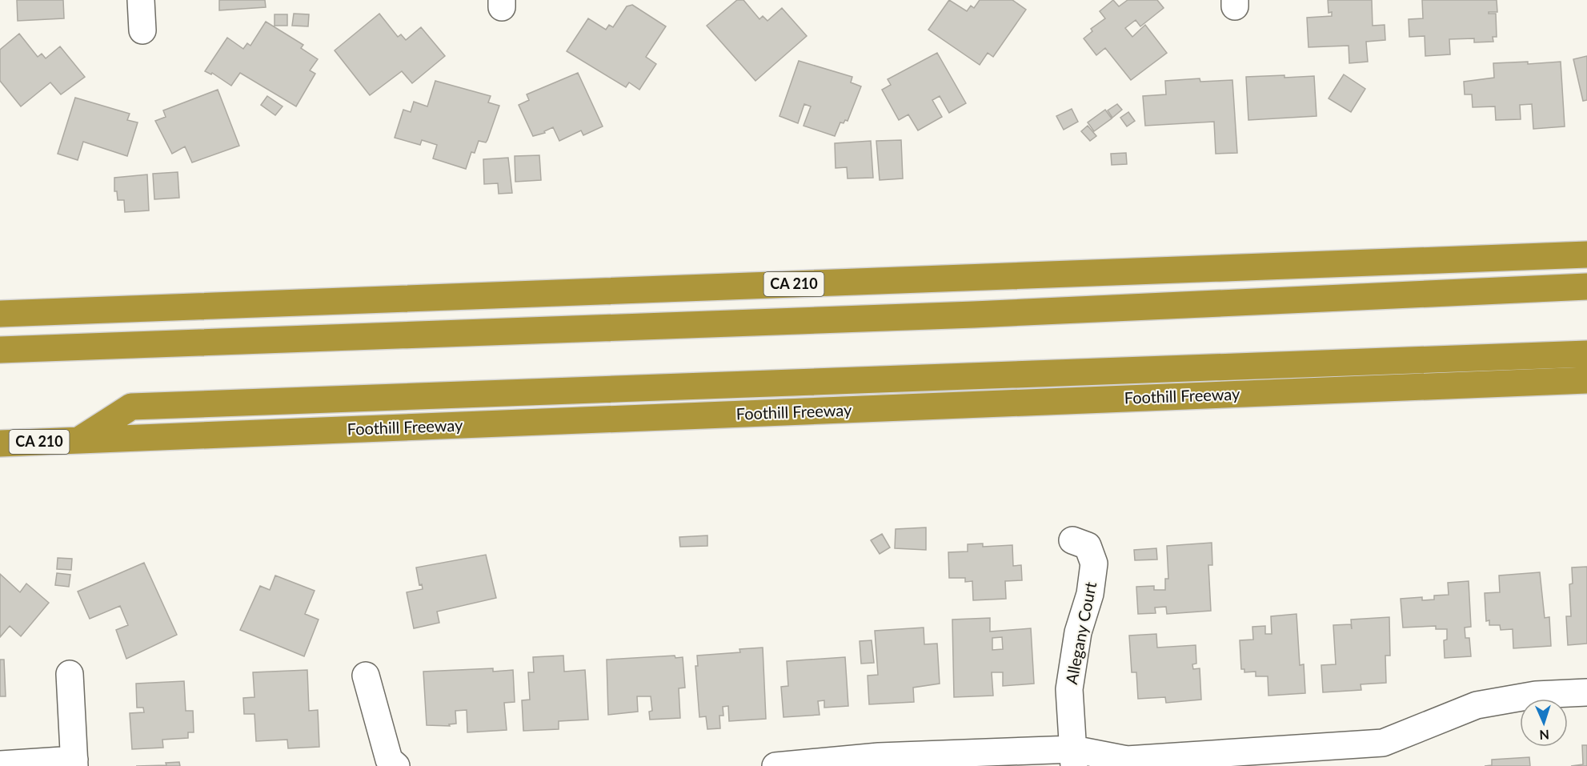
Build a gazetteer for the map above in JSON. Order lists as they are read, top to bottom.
{
  "streets": {
    "highway": ["CA 210", "Foothill Freeway"],
    "street": ["Allegany Court"]
  },
  "north": "bottom"
}
